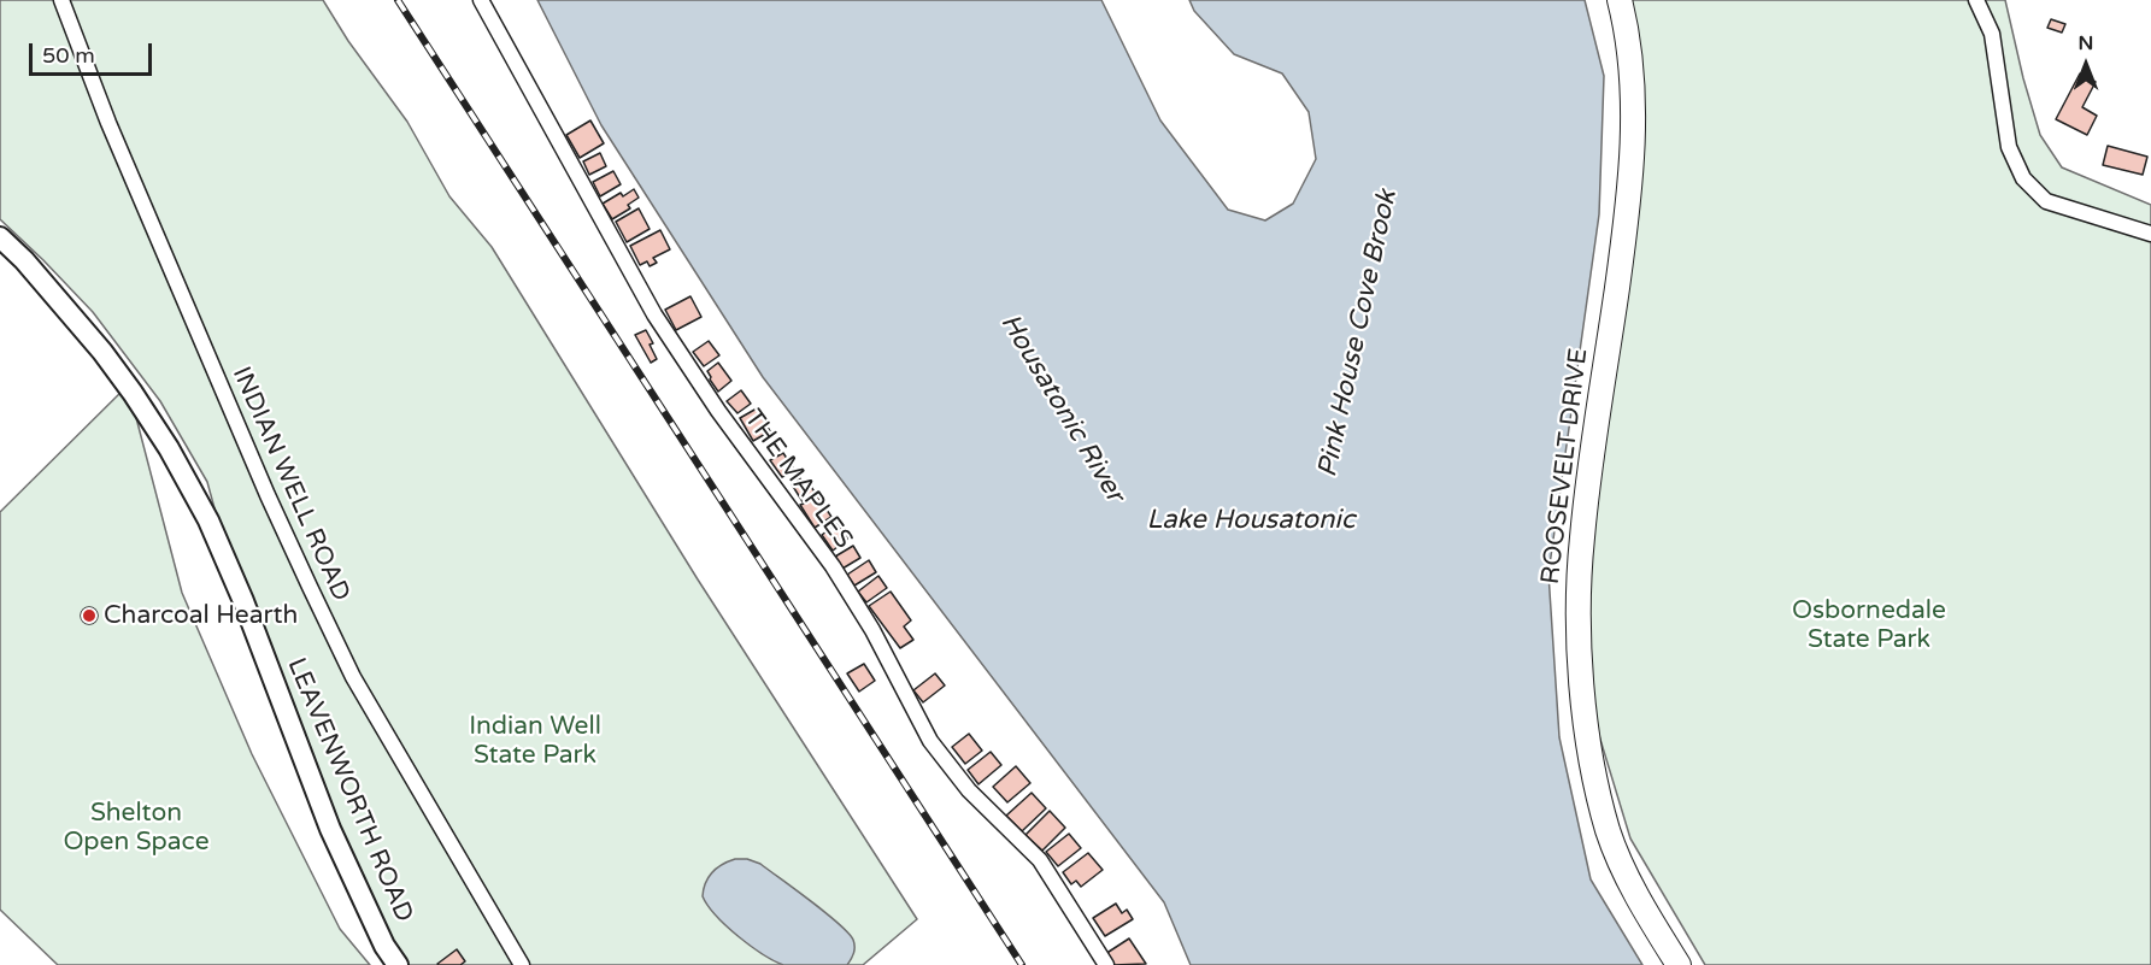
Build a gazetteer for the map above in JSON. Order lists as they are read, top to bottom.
{
  "streets": {
    "main road": ["ROOSEVELT DRIVE", "LEAVENWORTH ROAD"],
    "street": ["THE MAPLES", "INDIAN WELL ROAD"]
  },
  "water": ["Pink House Cove Brook", "Housatonic River", "Lake Housatonic"],
  "parks": ["Osbornedale State Park", "Indian Well State Park", "Shelton Open Space"],
  "places": ["Charcoal Hearth"],
  "scale_bar": "50 m",
  "north": "top"
}
